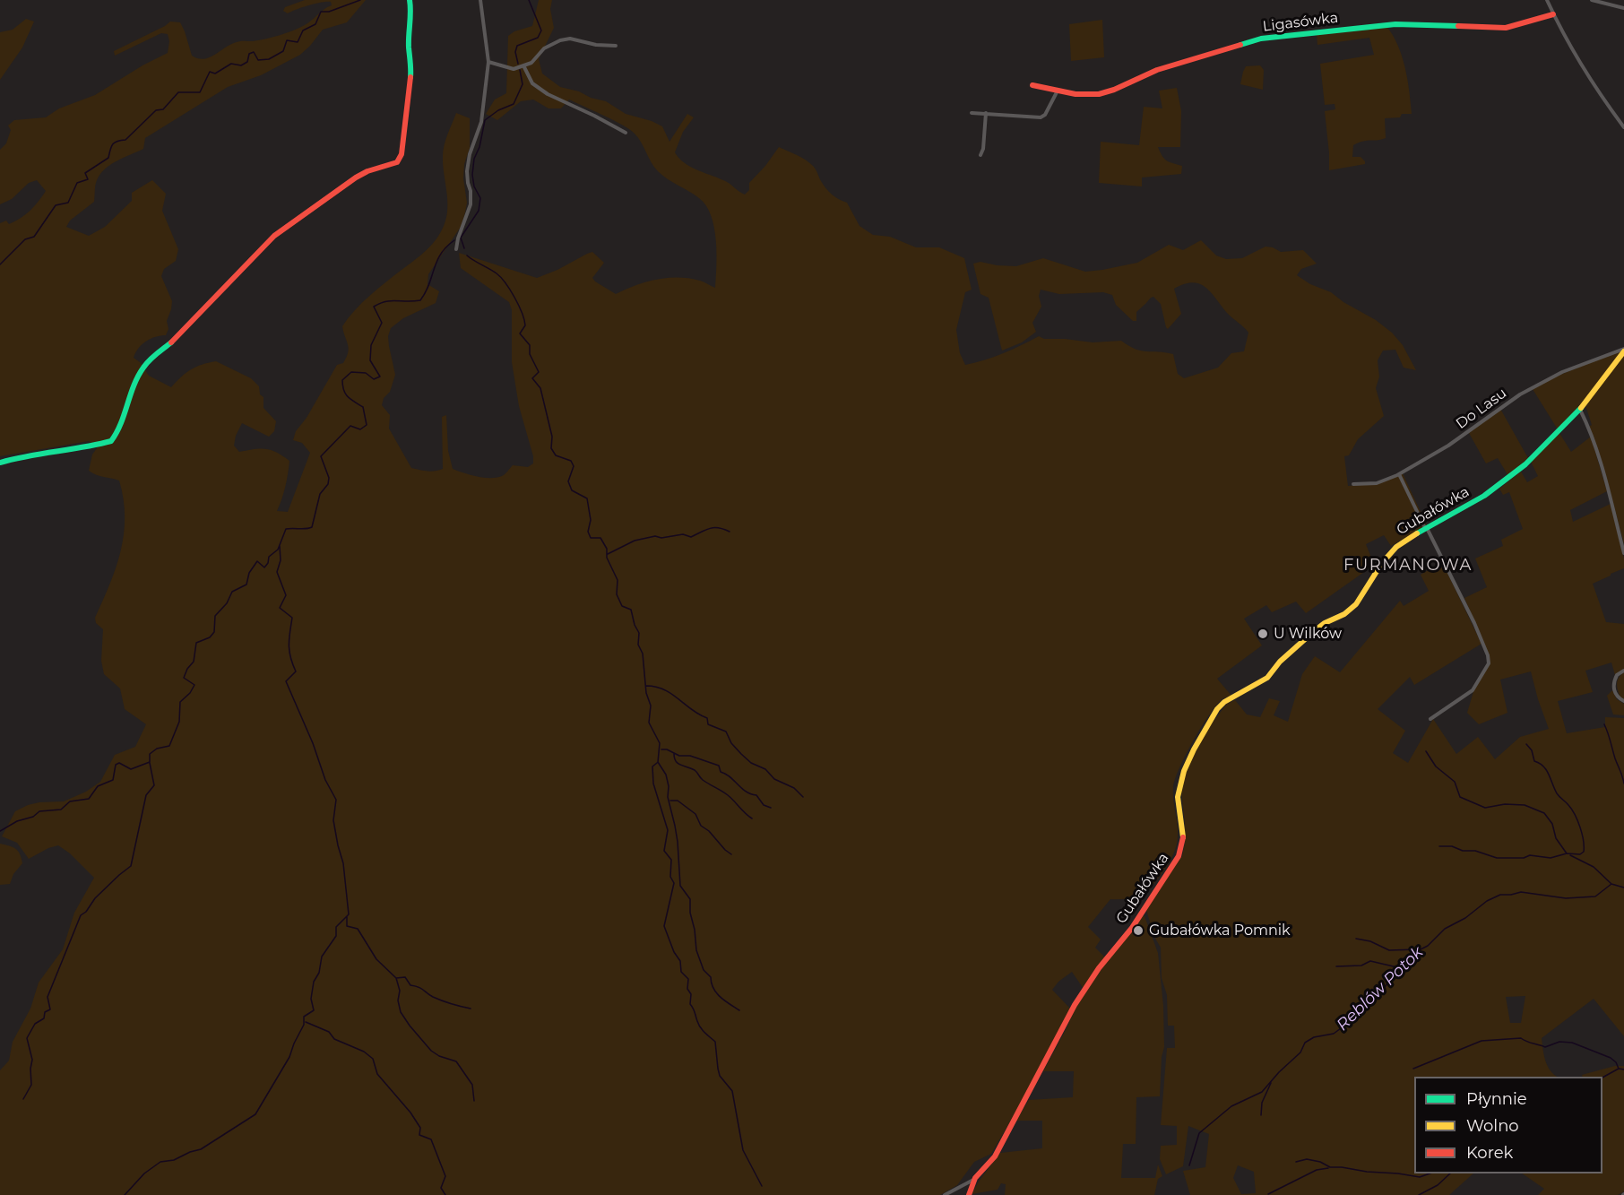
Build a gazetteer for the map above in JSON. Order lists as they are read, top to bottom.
{
  "streets": {
    "street": ["Ligasówka", "Do Lasu", "Gubałówka"]
  },
  "crossings": [
    ["Do Lasu", "Gubałówka"]
  ],
  "districts": ["FURMANOWA"],
  "water": ["Reblów Potok"],
  "places": ["U Wilków", "Gubałówka Pomnik"],
  "legend": ["Płynnie", "Wolno", "Korek"]
}
